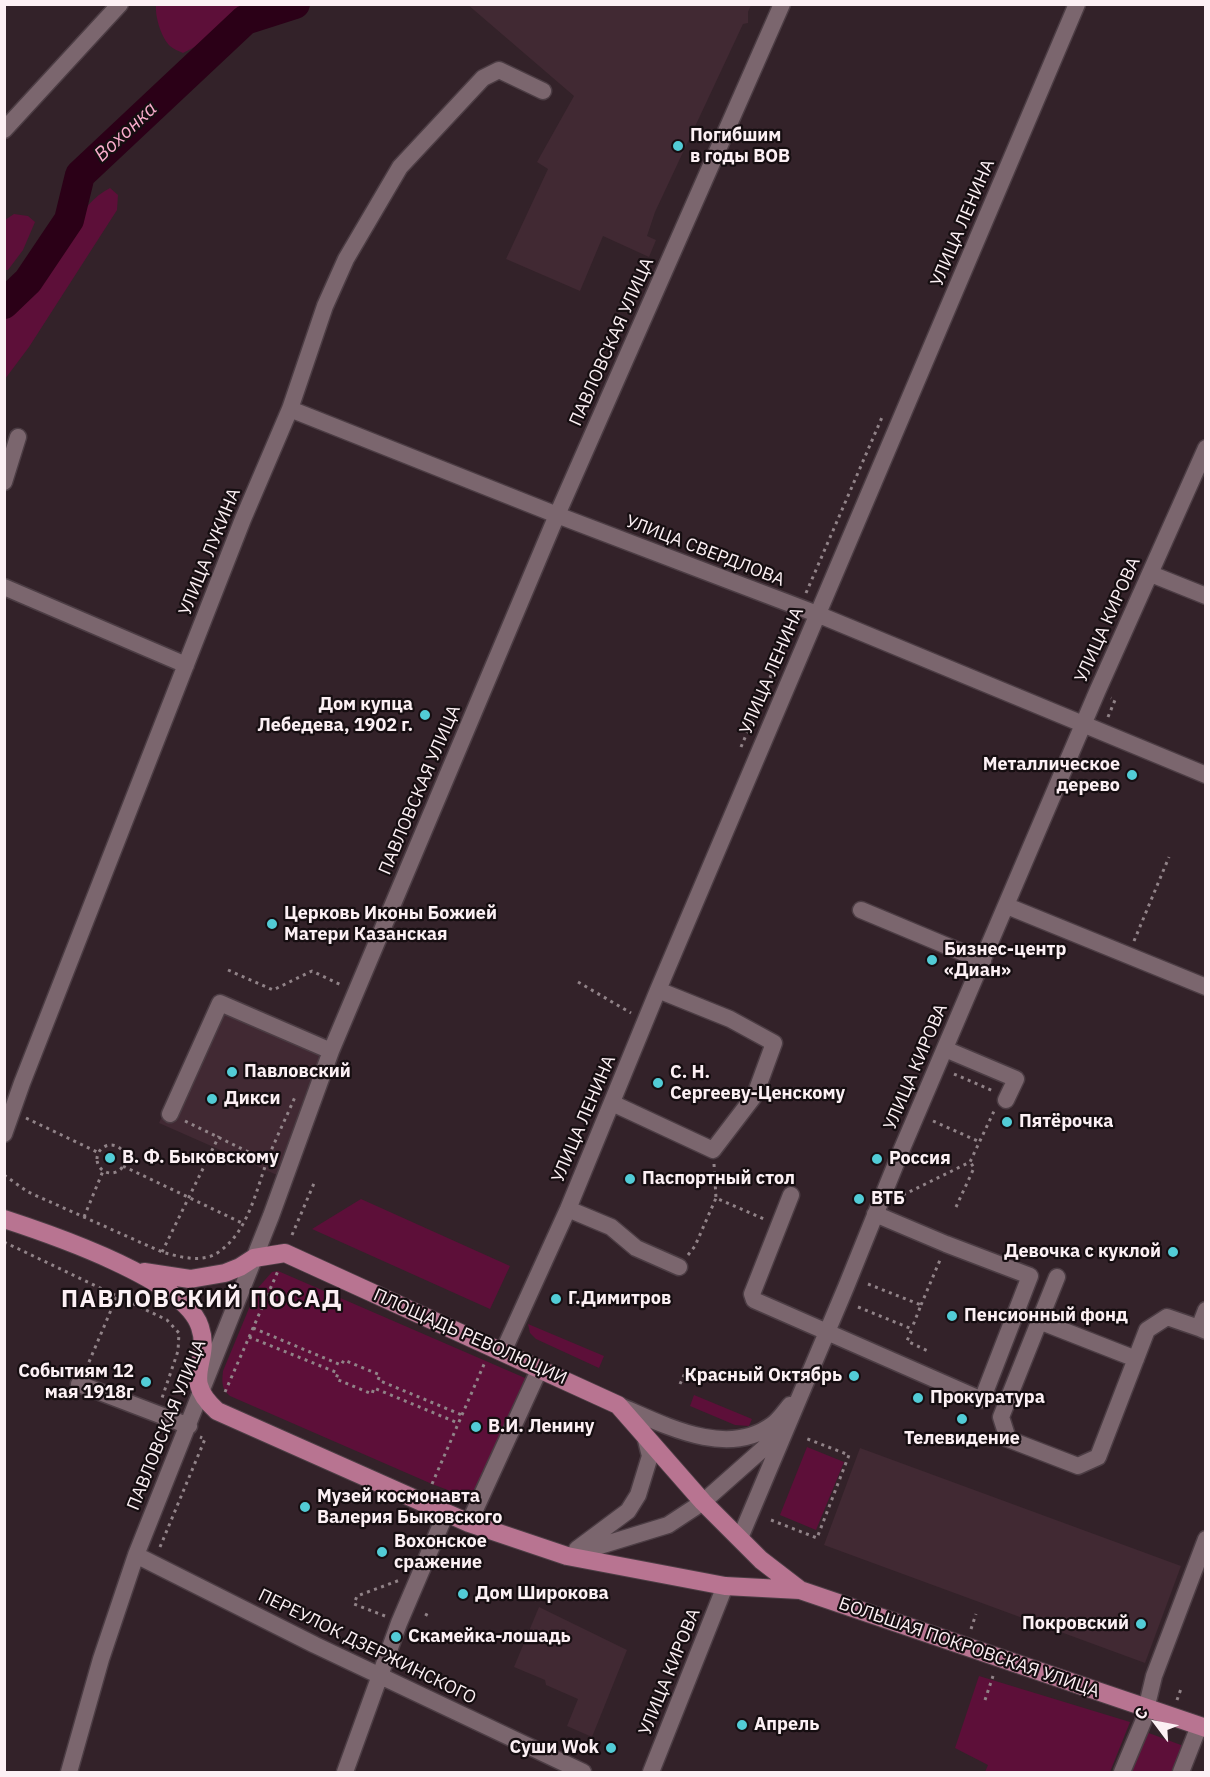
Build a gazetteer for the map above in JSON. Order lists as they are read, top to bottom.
{
  "streets": {
    "main road": ["ПЛОЩАДЬ РЕВОЛЮЦИИ", "БОЛЬШАЯ ПОКРОВСКАЯ УЛИЦА"],
    "street": [
      "УЛИЦА ЛЕНИНА",
      "ПАВЛОВСКАЯ УЛИЦА",
      "УЛИЦА СВЕРДЛОВА",
      "УЛИЦА ЛУКИНА",
      "УЛИЦА КИРОВА",
      "ПЕРЕУЛОК ДЗЕРЖИНСКОГО"
    ]
  },
  "crossings": [
    ["УЛИЦА ЛЕНИНА", "УЛИЦА СВЕРДЛОВА"],
    ["УЛИЦА ЛЕНИНА", "ПЛОЩАДЬ РЕВОЛЮЦИИ"],
    ["ПАВЛОВСКАЯ УЛИЦА", "УЛИЦА СВЕРДЛОВА"],
    ["ПАВЛОВСКАЯ УЛИЦА", "ПЛОЩАДЬ РЕВОЛЮЦИИ"],
    ["ПАВЛОВСКАЯ УЛИЦА", "ПЕРЕУЛОК ДЗЕРЖИНСКОГО"],
    ["УЛИЦА СВЕРДЛОВА", "УЛИЦА ЛУКИНА"],
    ["УЛИЦА СВЕРДЛОВА", "УЛИЦА КИРОВА"],
    ["УЛИЦА КИРОВА", "ПЛОЩАДЬ РЕВОЛЮЦИИ"],
    ["ПЛОЩАДЬ РЕВОЛЮЦИИ", "БОЛЬШАЯ ПОКРОВСКАЯ УЛИЦА"]
  ],
  "districts": ["ПАВЛОВСКИЙ ПОСАД"],
  "water": ["Вохонка"],
  "places": [
    "Погибшим в годы ВОВ",
    "Дом купца Лебедева, 1902 г.",
    "Металлическое дерево",
    "Церковь Иконы Божией Матери Казанская",
    "Бизнес-центр «Диан»",
    "Павловский",
    "С. Н. Сергееву-Ценскому",
    "Дикси",
    "Пятёрочка",
    "В. Ф. Быковскому",
    "Россия",
    "Паспортный стол",
    "ВТБ",
    "Девочка с куклой",
    "Г.Димитров",
    "Пенсионный фонд",
    "Красный Октябрь",
    "Событиям 12 мая 1918г",
    "Прокуратура",
    "Телевидение",
    "В.И. Ленину",
    "Музей космонавта Валерия Быковского",
    "Вохонское сражение",
    "Дом Широкова",
    "Покровский",
    "Скамейка-лошадь",
    "Апрель",
    "Суши Wok"
  ],
  "north": "top left"
}
